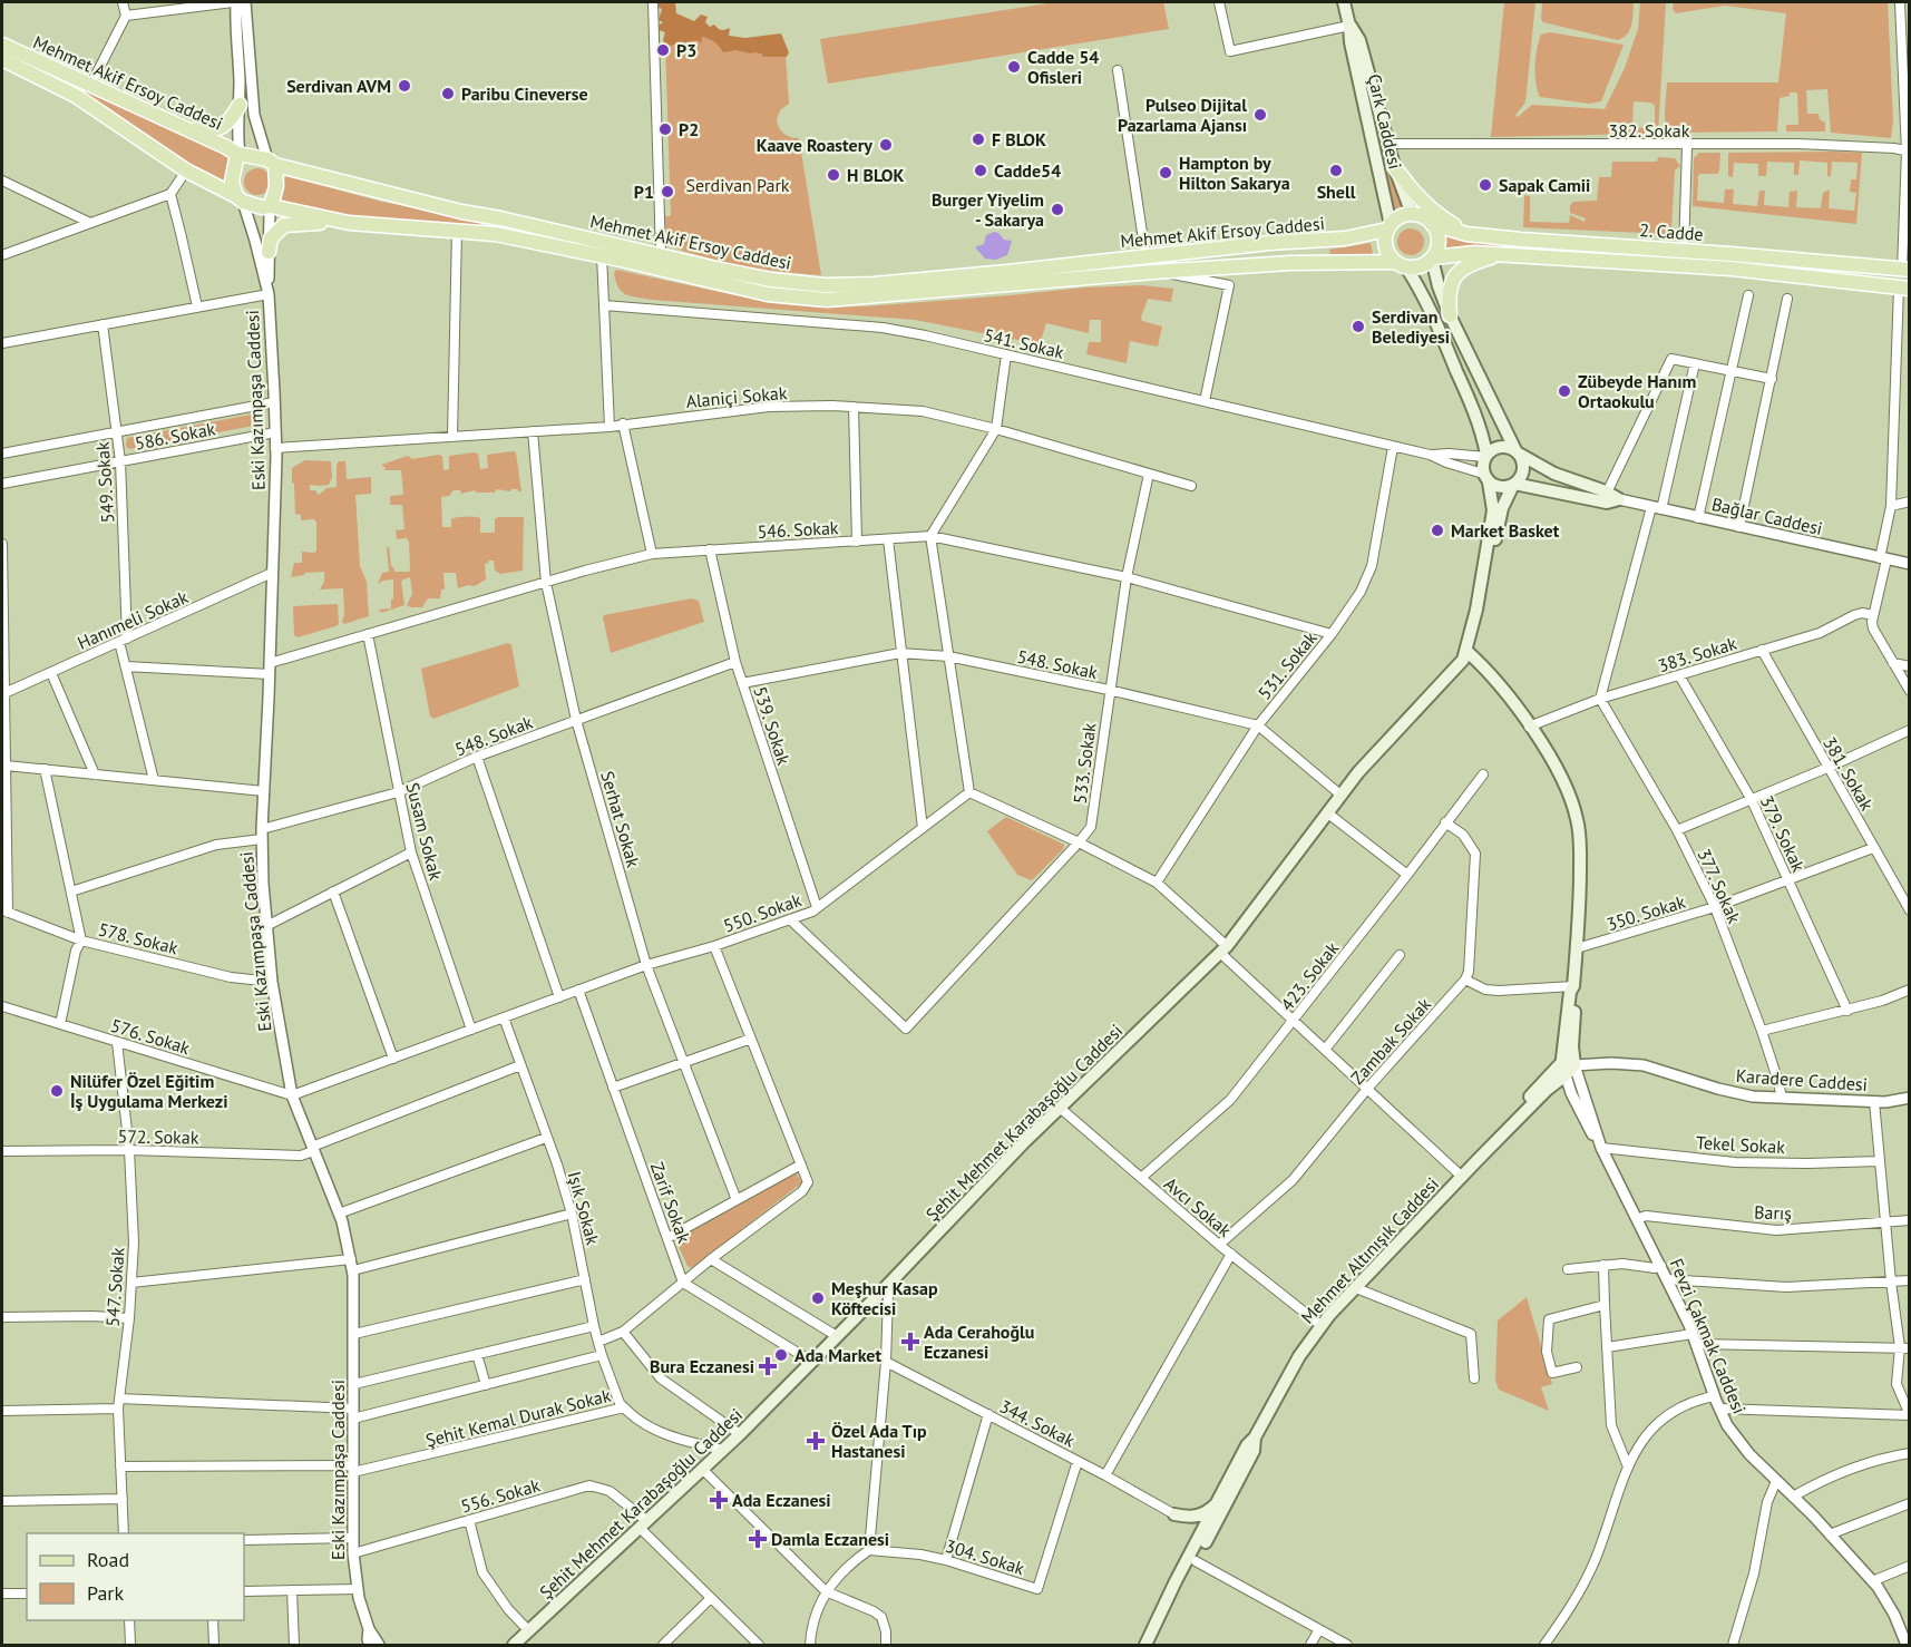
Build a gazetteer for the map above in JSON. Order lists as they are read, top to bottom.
{
  "streets": {
    "main road": [
      "Mehmet Akif Ersoy Caddesi",
      "Çark Caddesi",
      "2. Cadde",
      "Şehit Mehmet Karabaşoğlu Caddesi",
      "Mehmet Altınışık Caddesi",
      "Fevzi Çakmak Caddesi"
    ],
    "street": [
      "382. Sokak",
      "541. Sokak",
      "Alaniçi Sokak",
      "Eski Kazımpaşa Caddesi",
      "586. Sokak",
      "549. Sokak",
      "Bağlar Caddesi",
      "546. Sokak",
      "Hanımeli Sokak",
      "383. Sokak",
      "548. Sokak",
      "531. Sokak",
      "539. Sokak",
      "533. Sokak",
      "381. Sokak",
      "Serhat Sokak",
      "Susam Sokak",
      "379. Sokak",
      "377. Sokak",
      "550. Sokak",
      "350. Sokak",
      "578. Sokak",
      "423. Sokak",
      "576. Sokak",
      "Zambak Sokak",
      "Karadere Caddesi",
      "572. Sokak",
      "Tekel Sokak",
      "Zarif Sokak",
      "Avcı Sokak",
      "Işık Sokak",
      "Barış",
      "547. Sokak",
      "Şehit Kemal Durak Sokak",
      "344. Sokak",
      "556. Sokak",
      "304. Sokak"
    ]
  },
  "crossings": [
    ["Mehmet Akif Ersoy Caddesi", "Çark Caddesi"],
    ["Mehmet Akif Ersoy Caddesi", "2. Cadde"],
    ["Mehmet Akif Ersoy Caddesi", "Eski Kazımpaşa Caddesi"],
    ["Çark Caddesi", "382. Sokak"],
    ["Çark Caddesi", "2. Cadde"],
    ["541. Sokak", "531. Sokak"],
    ["Alaniçi Sokak", "Eski Kazımpaşa Caddesi"],
    ["Alaniçi Sokak", "533. Sokak"],
    ["Alaniçi Sokak", "Serhat Sokak"],
    ["Eski Kazımpaşa Caddesi", "586. Sokak"],
    ["Eski Kazımpaşa Caddesi", "546. Sokak"],
    ["Eski Kazımpaşa Caddesi", "Hanımeli Sokak"],
    ["Eski Kazımpaşa Caddesi", "548. Sokak"],
    ["Eski Kazımpaşa Caddesi", "550. Sokak"],
    ["Eski Kazımpaşa Caddesi", "578. Sokak"],
    ["Eski Kazımpaşa Caddesi", "576. Sokak"],
    ["Eski Kazımpaşa Caddesi", "572. Sokak"],
    ["Eski Kazımpaşa Caddesi", "Şehit Kemal Durak Sokak"],
    ["Eski Kazımpaşa Caddesi", "556. Sokak"],
    ["586. Sokak", "549. Sokak"],
    ["549. Sokak", "546. Sokak"],
    ["549. Sokak", "Hanımeli Sokak"],
    ["546. Sokak", "531. Sokak"],
    ["546. Sokak", "539. Sokak"],
    ["546. Sokak", "533. Sokak"],
    ["546. Sokak", "Serhat Sokak"],
    ["546. Sokak", "Susam Sokak"],
    ["383. Sokak", "381. Sokak"],
    ["383. Sokak", "379. Sokak"],
    ["383. Sokak", "377. Sokak"],
    ["383. Sokak", "Fevzi Çakmak Caddesi"],
    ["548. Sokak", "531. Sokak"],
    ["548. Sokak", "539. Sokak"],
    ["548. Sokak", "533. Sokak"],
    ["548. Sokak", "Serhat Sokak"],
    ["548. Sokak", "Susam Sokak"],
    ["548. Sokak", "Şehit Mehmet Karabaşoğlu Caddesi"],
    ["539. Sokak", "550. Sokak"],
    ["533. Sokak", "550. Sokak"],
    ["381. Sokak", "350. Sokak"],
    ["Serhat Sokak", "550. Sokak"],
    ["Susam Sokak", "550. Sokak"],
    ["379. Sokak", "350. Sokak"],
    ["377. Sokak", "350. Sokak"],
    ["377. Sokak", "Karadere Caddesi"],
    ["550. Sokak", "576. Sokak"],
    ["550. Sokak", "Zarif Sokak"],
    ["550. Sokak", "Işık Sokak"],
    ["350. Sokak", "Fevzi Çakmak Caddesi"],
    ["423. Sokak", "Avcı Sokak"],
    ["576. Sokak", "547. Sokak"],
    ["Zambak Sokak", "Avcı Sokak"],
    ["Karadere Caddesi", "Mehmet Altınışık Caddesi"],
    ["Karadere Caddesi", "Fevzi Çakmak Caddesi"],
    ["Şehit Mehmet Karabaşoğlu Caddesi", "Avcı Sokak"],
    ["Şehit Mehmet Karabaşoğlu Caddesi", "Fevzi Çakmak Caddesi"],
    ["Şehit Mehmet Karabaşoğlu Caddesi", "Şehit Kemal Durak Sokak"],
    ["Şehit Mehmet Karabaşoğlu Caddesi", "556. Sokak"],
    ["572. Sokak", "Işık Sokak"],
    ["572. Sokak", "547. Sokak"],
    ["Tekel Sokak", "Fevzi Çakmak Caddesi"],
    ["Avcı Sokak", "Mehmet Altınışık Caddesi"],
    ["Işık Sokak", "Şehit Kemal Durak Sokak"],
    ["Barış", "Fevzi Çakmak Caddesi"],
    ["Mehmet Altınışık Caddesi", "Fevzi Çakmak Caddesi"],
    ["547. Sokak", "Şehit Kemal Durak Sokak"],
    ["344. Sokak", "304. Sokak"]
  ],
  "parks": ["Serdivan Park"],
  "places": {
    "other": [
      "P3",
      "Cadde 54 Ofisleri",
      "Serdivan AVM",
      "Paribu Cineverse",
      "Pulseo Dijital Pazarlama Ajansı",
      "P2",
      "F BLOK",
      "Kaave Roastery",
      "Cadde54",
      "Shell",
      "Hampton by Hilton Sakarya",
      "H BLOK",
      "Sapak Camii",
      "P1",
      "Burger Yiyelim - Sakarya",
      "Serdivan Belediyesi",
      "Zübeyde Hanım Ortaokulu",
      "Market Basket",
      "Nilüfer Özel Eğitim İş Uygulama Merkezi",
      "Meşhur Kasap Köftecisi",
      "Ada Market"
    ],
    "health": [
      "Ada Cerahoğlu Eczanesi",
      "Bura Eczanesi",
      "Özel Ada Tıp Hastanesi",
      "Ada Eczanesi",
      "Damla Eczanesi"
    ]
  },
  "legend": ["Road", "Park"]
}
